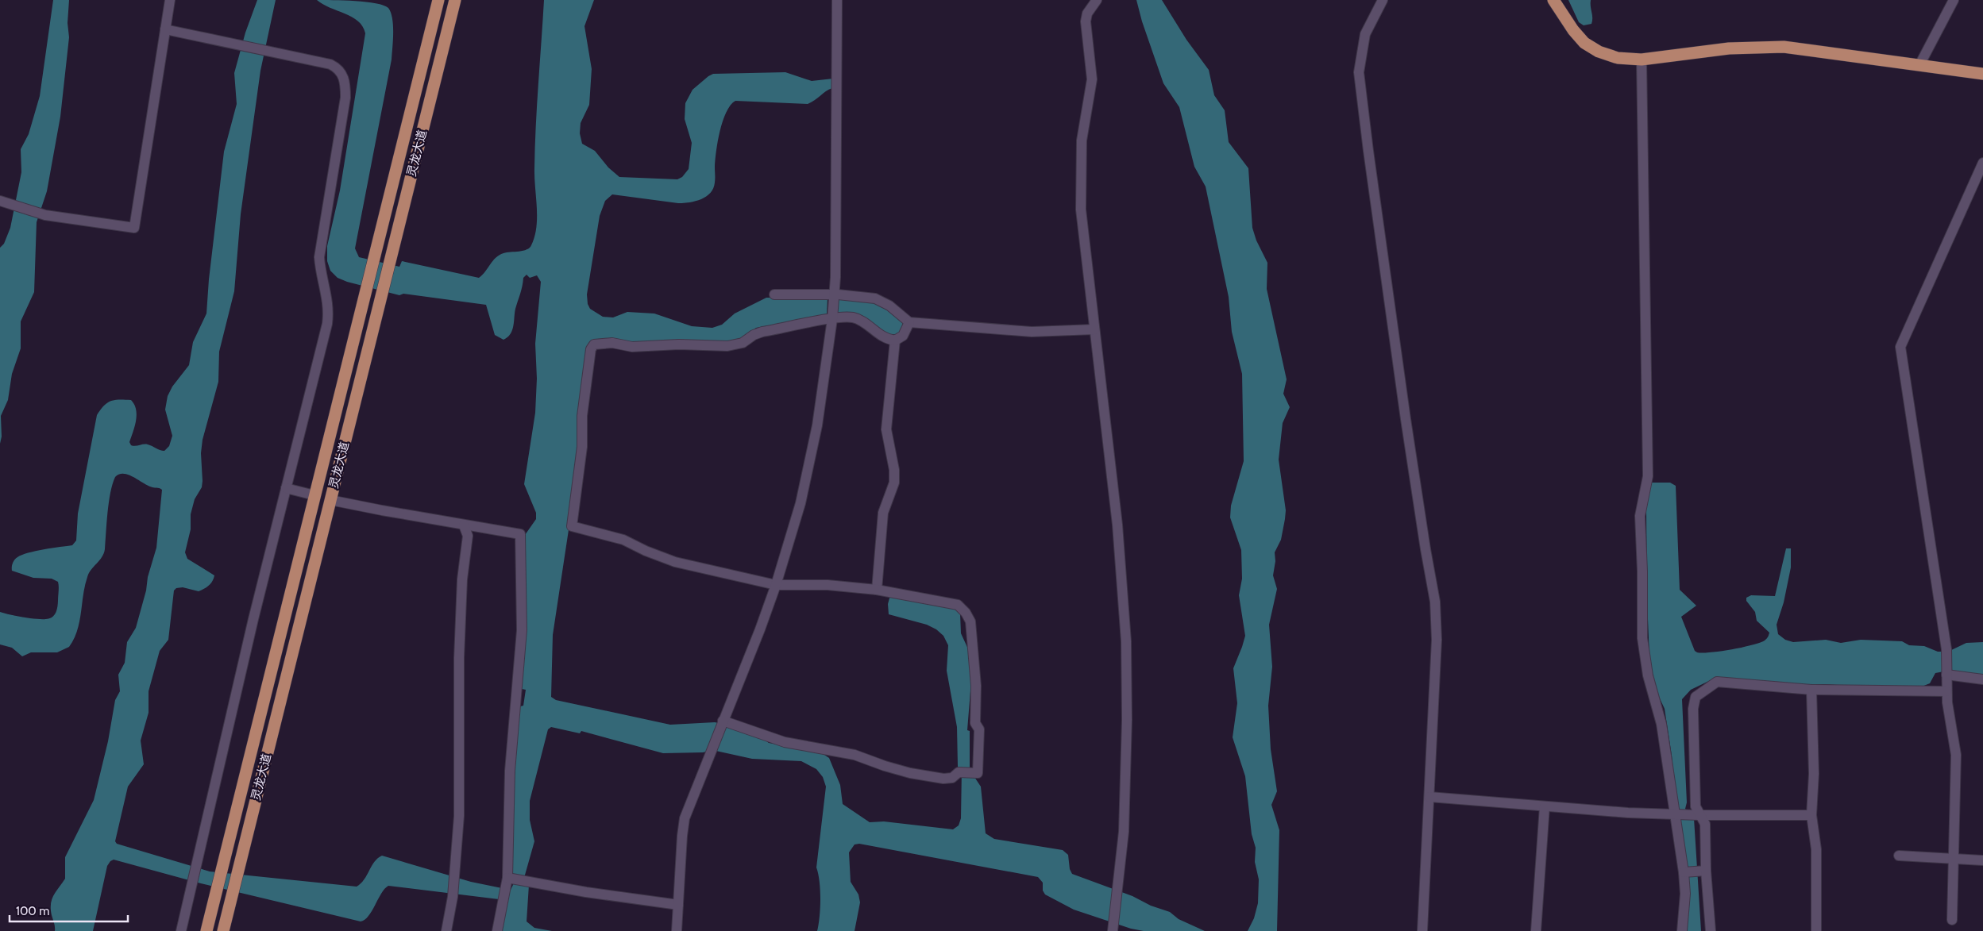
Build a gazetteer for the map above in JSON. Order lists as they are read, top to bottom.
{
  "streets": {
    "main road": ["灵龙大道"]
  },
  "scale_bar": "100 m"
}
